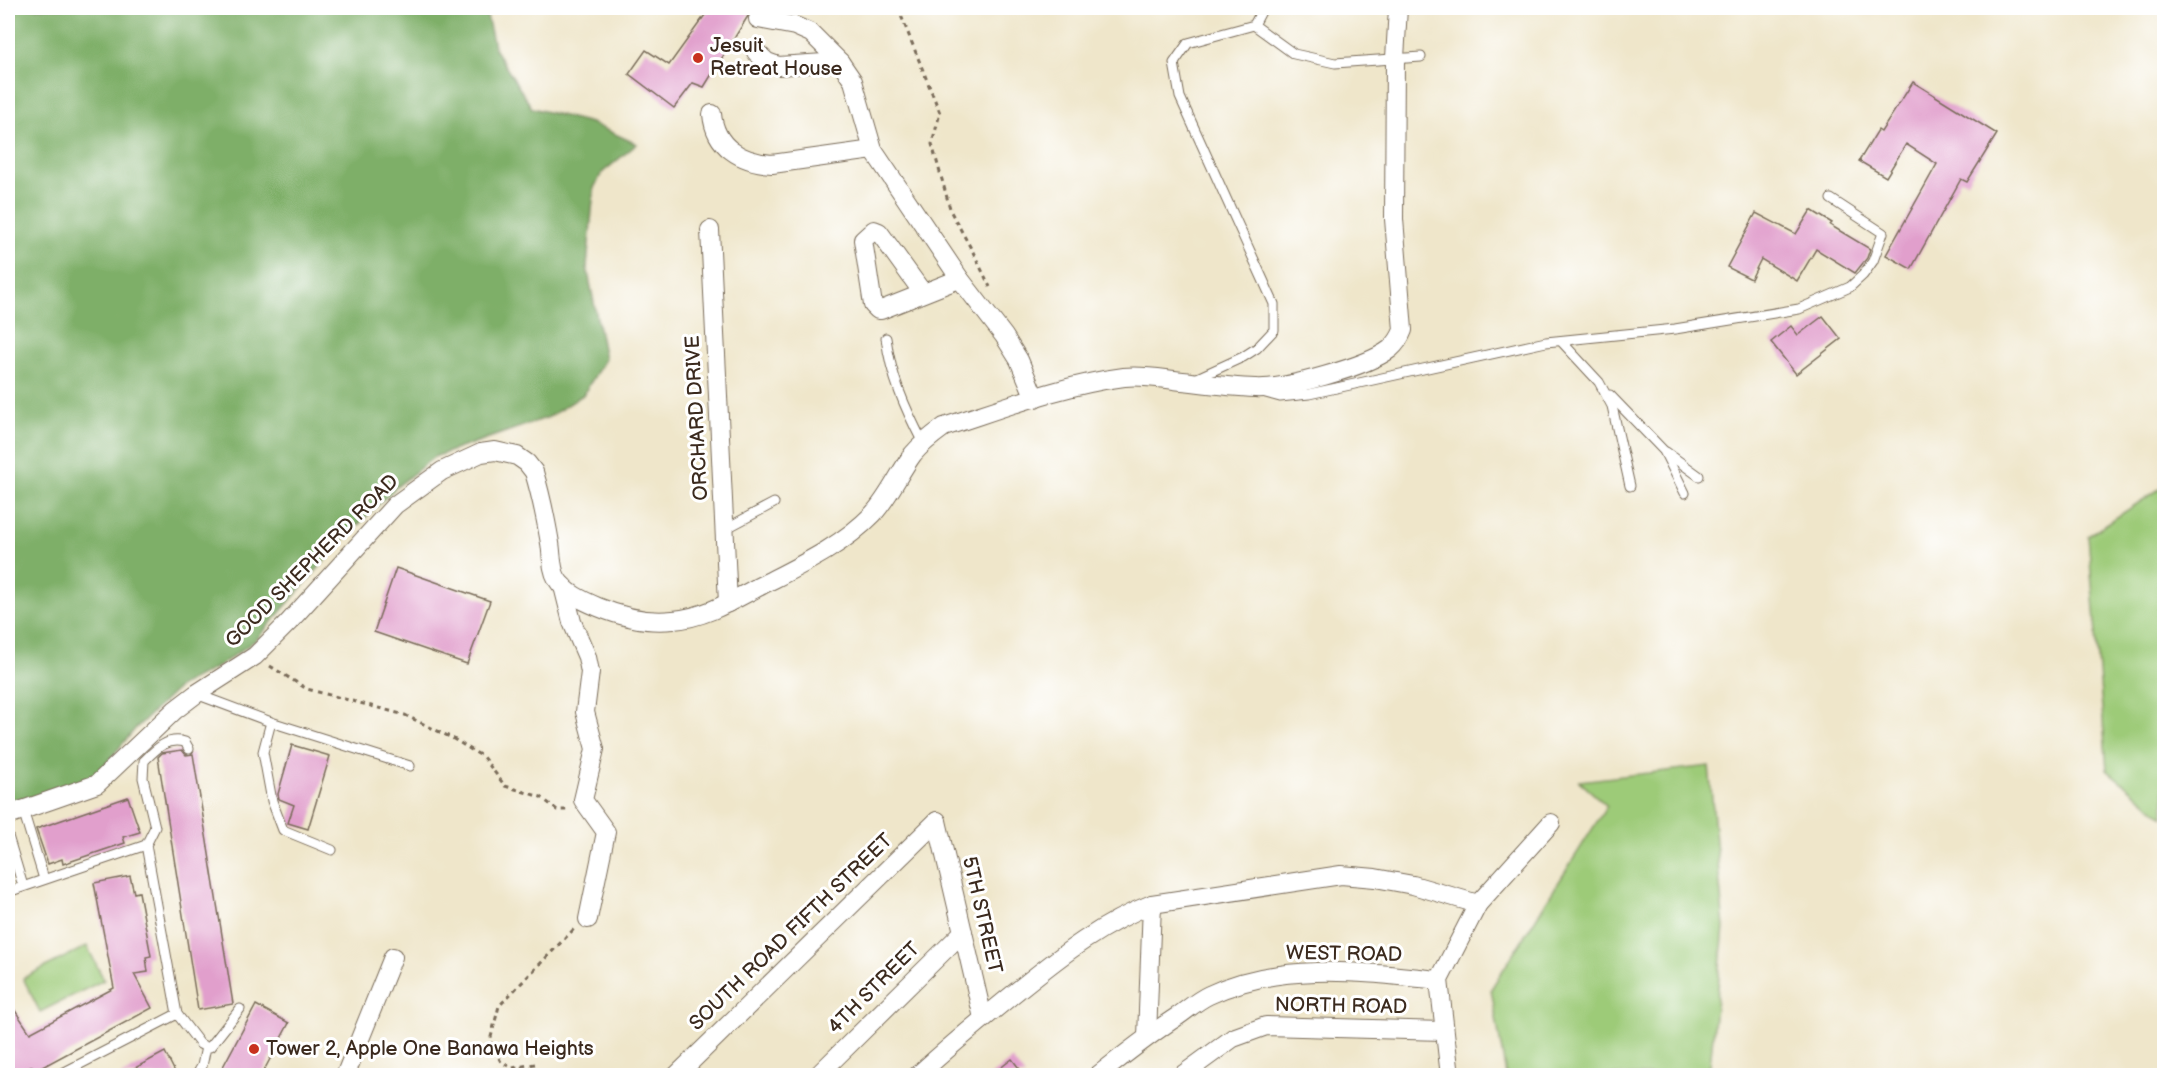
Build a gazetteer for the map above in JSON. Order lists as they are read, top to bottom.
{
  "streets": {
    "street": [
      "ORCHARD DRIVE",
      "GOOD SHEPHERD ROAD",
      "5TH STREET",
      "SOUTH ROAD FIFTH STREET",
      "WEST ROAD",
      "4TH STREET",
      "NORTH ROAD"
    ]
  },
  "crossings": [
    ["5TH STREET", "SOUTH ROAD FIFTH STREET"],
    ["5TH STREET", "4TH STREET"]
  ],
  "places": ["Jesuit Retreat House", "Tower 2, Apple One Banawa Heights"]
}
